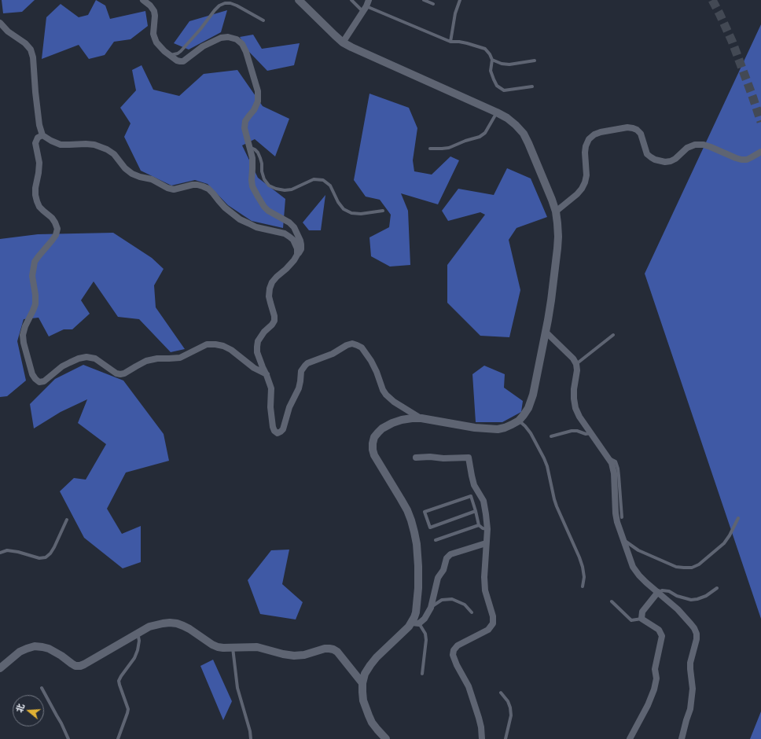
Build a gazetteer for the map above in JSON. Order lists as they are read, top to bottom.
{
  "north": "left"
}
